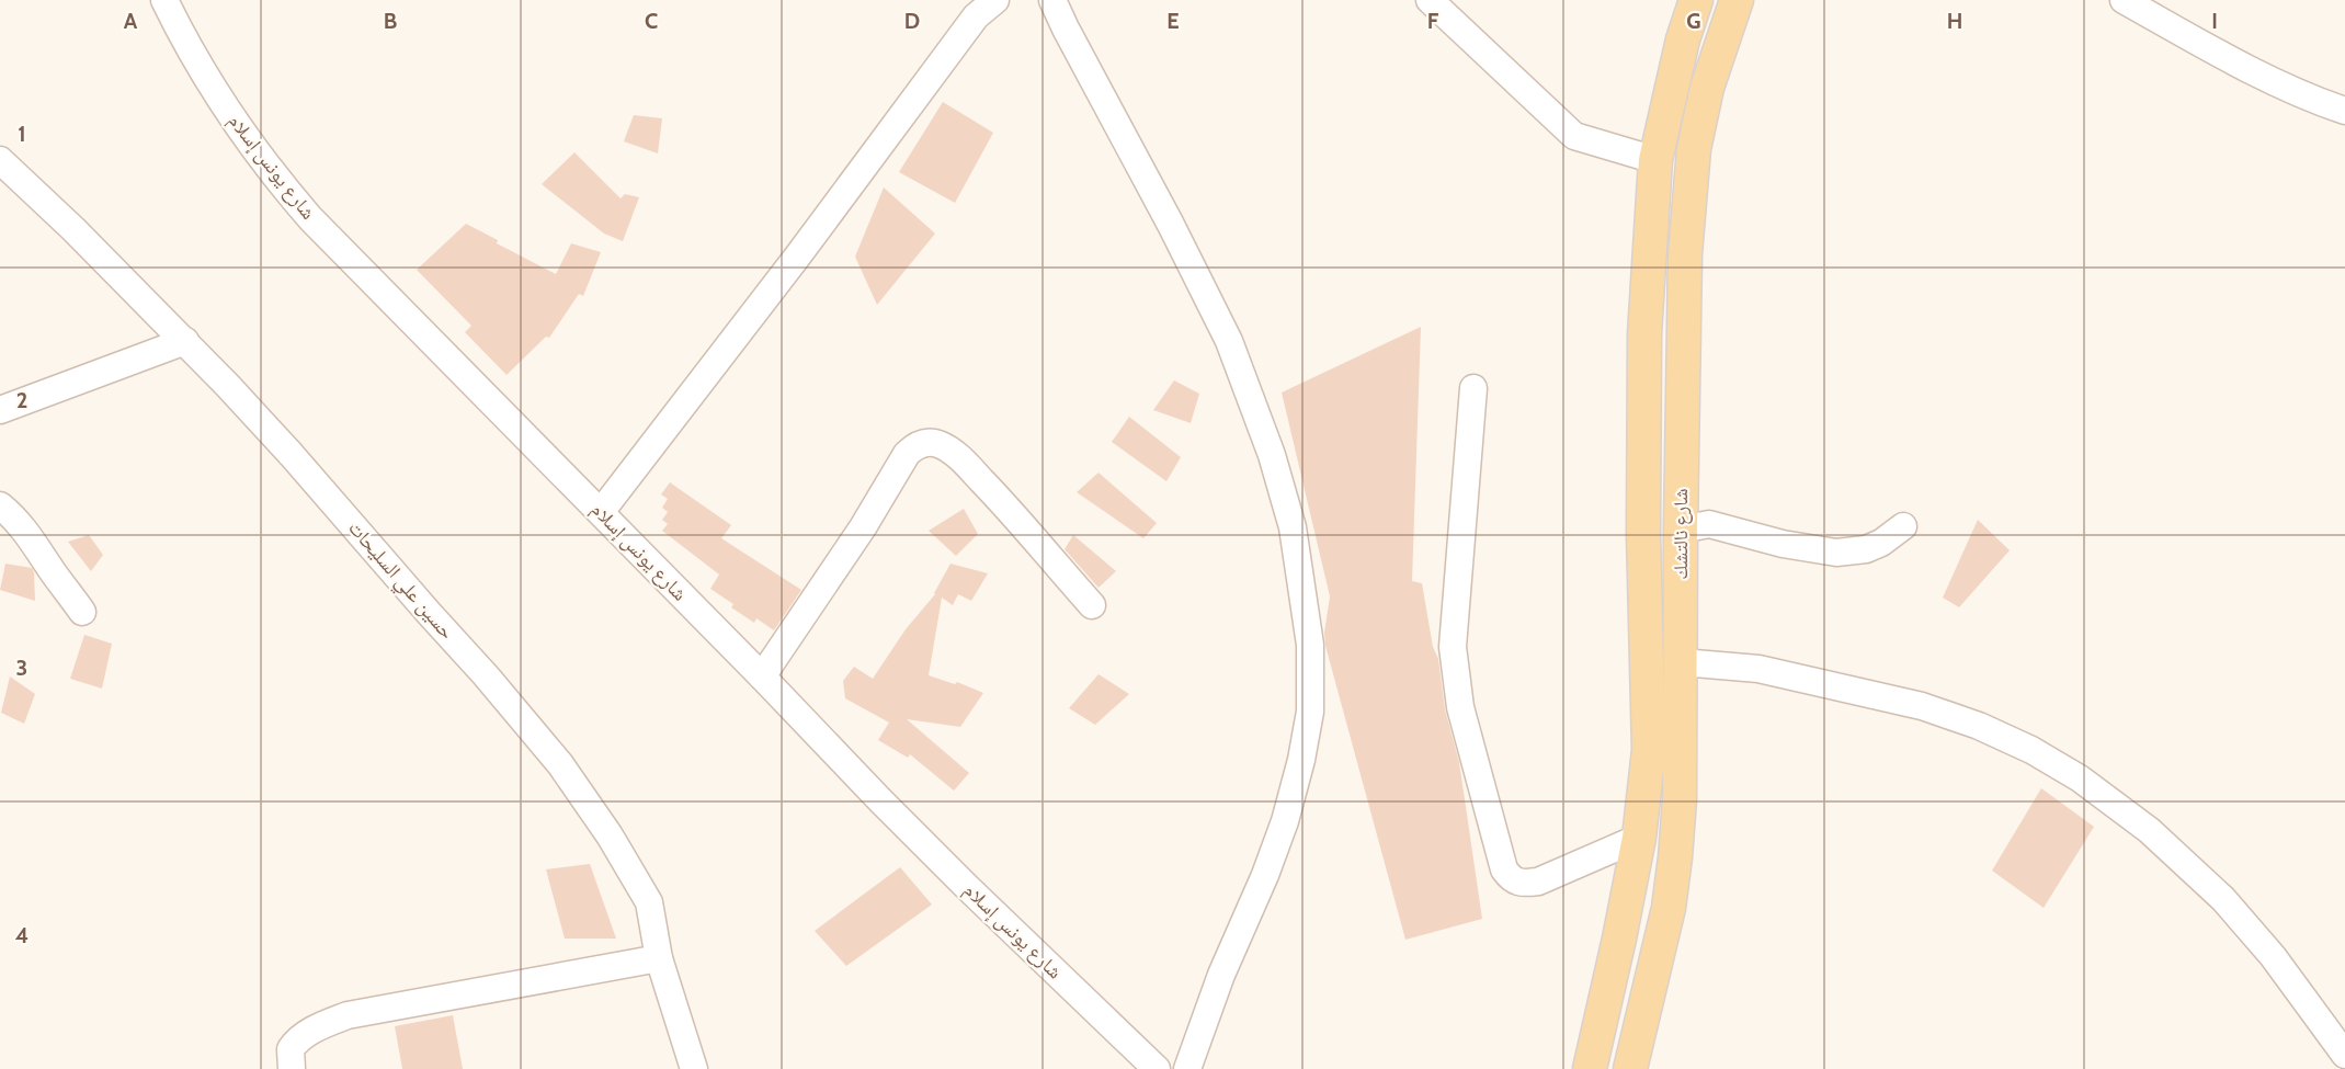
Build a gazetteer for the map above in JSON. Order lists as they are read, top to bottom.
{
  "streets": {
    "main road": ["شارع نالتشك"],
    "street": ["شارع يونس إسلام", "حسين علي السليحات"]
  },
  "grid": {
    "columns": [
      "A",
      "B",
      "C",
      "D",
      "E",
      "F",
      "G",
      "H",
      "I"
    ],
    "rows": [
      "1",
      "2",
      "3",
      "4"
    ]
  }
}
